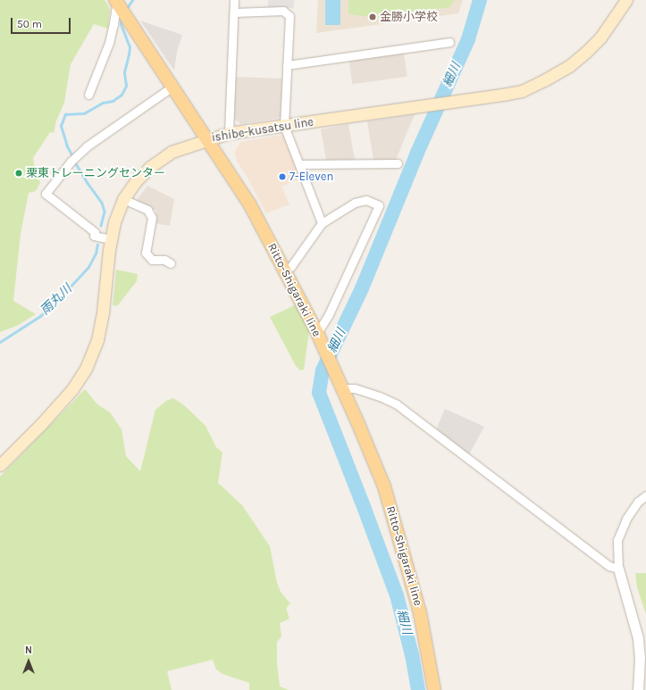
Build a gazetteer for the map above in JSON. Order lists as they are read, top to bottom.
{
  "streets": {
    "main road": ["ishibe-kusatsu line", "Ritto-Shigaraki line"]
  },
  "crossings": [
    ["ishibe-kusatsu line", "Ritto-Shigaraki line"]
  ],
  "water": ["細川", "雨丸川"],
  "places": ["金勝小学校", "栗東トレーニングセンター", "7-Eleven"],
  "scale_bar": "50 m",
  "north": "top"
}
